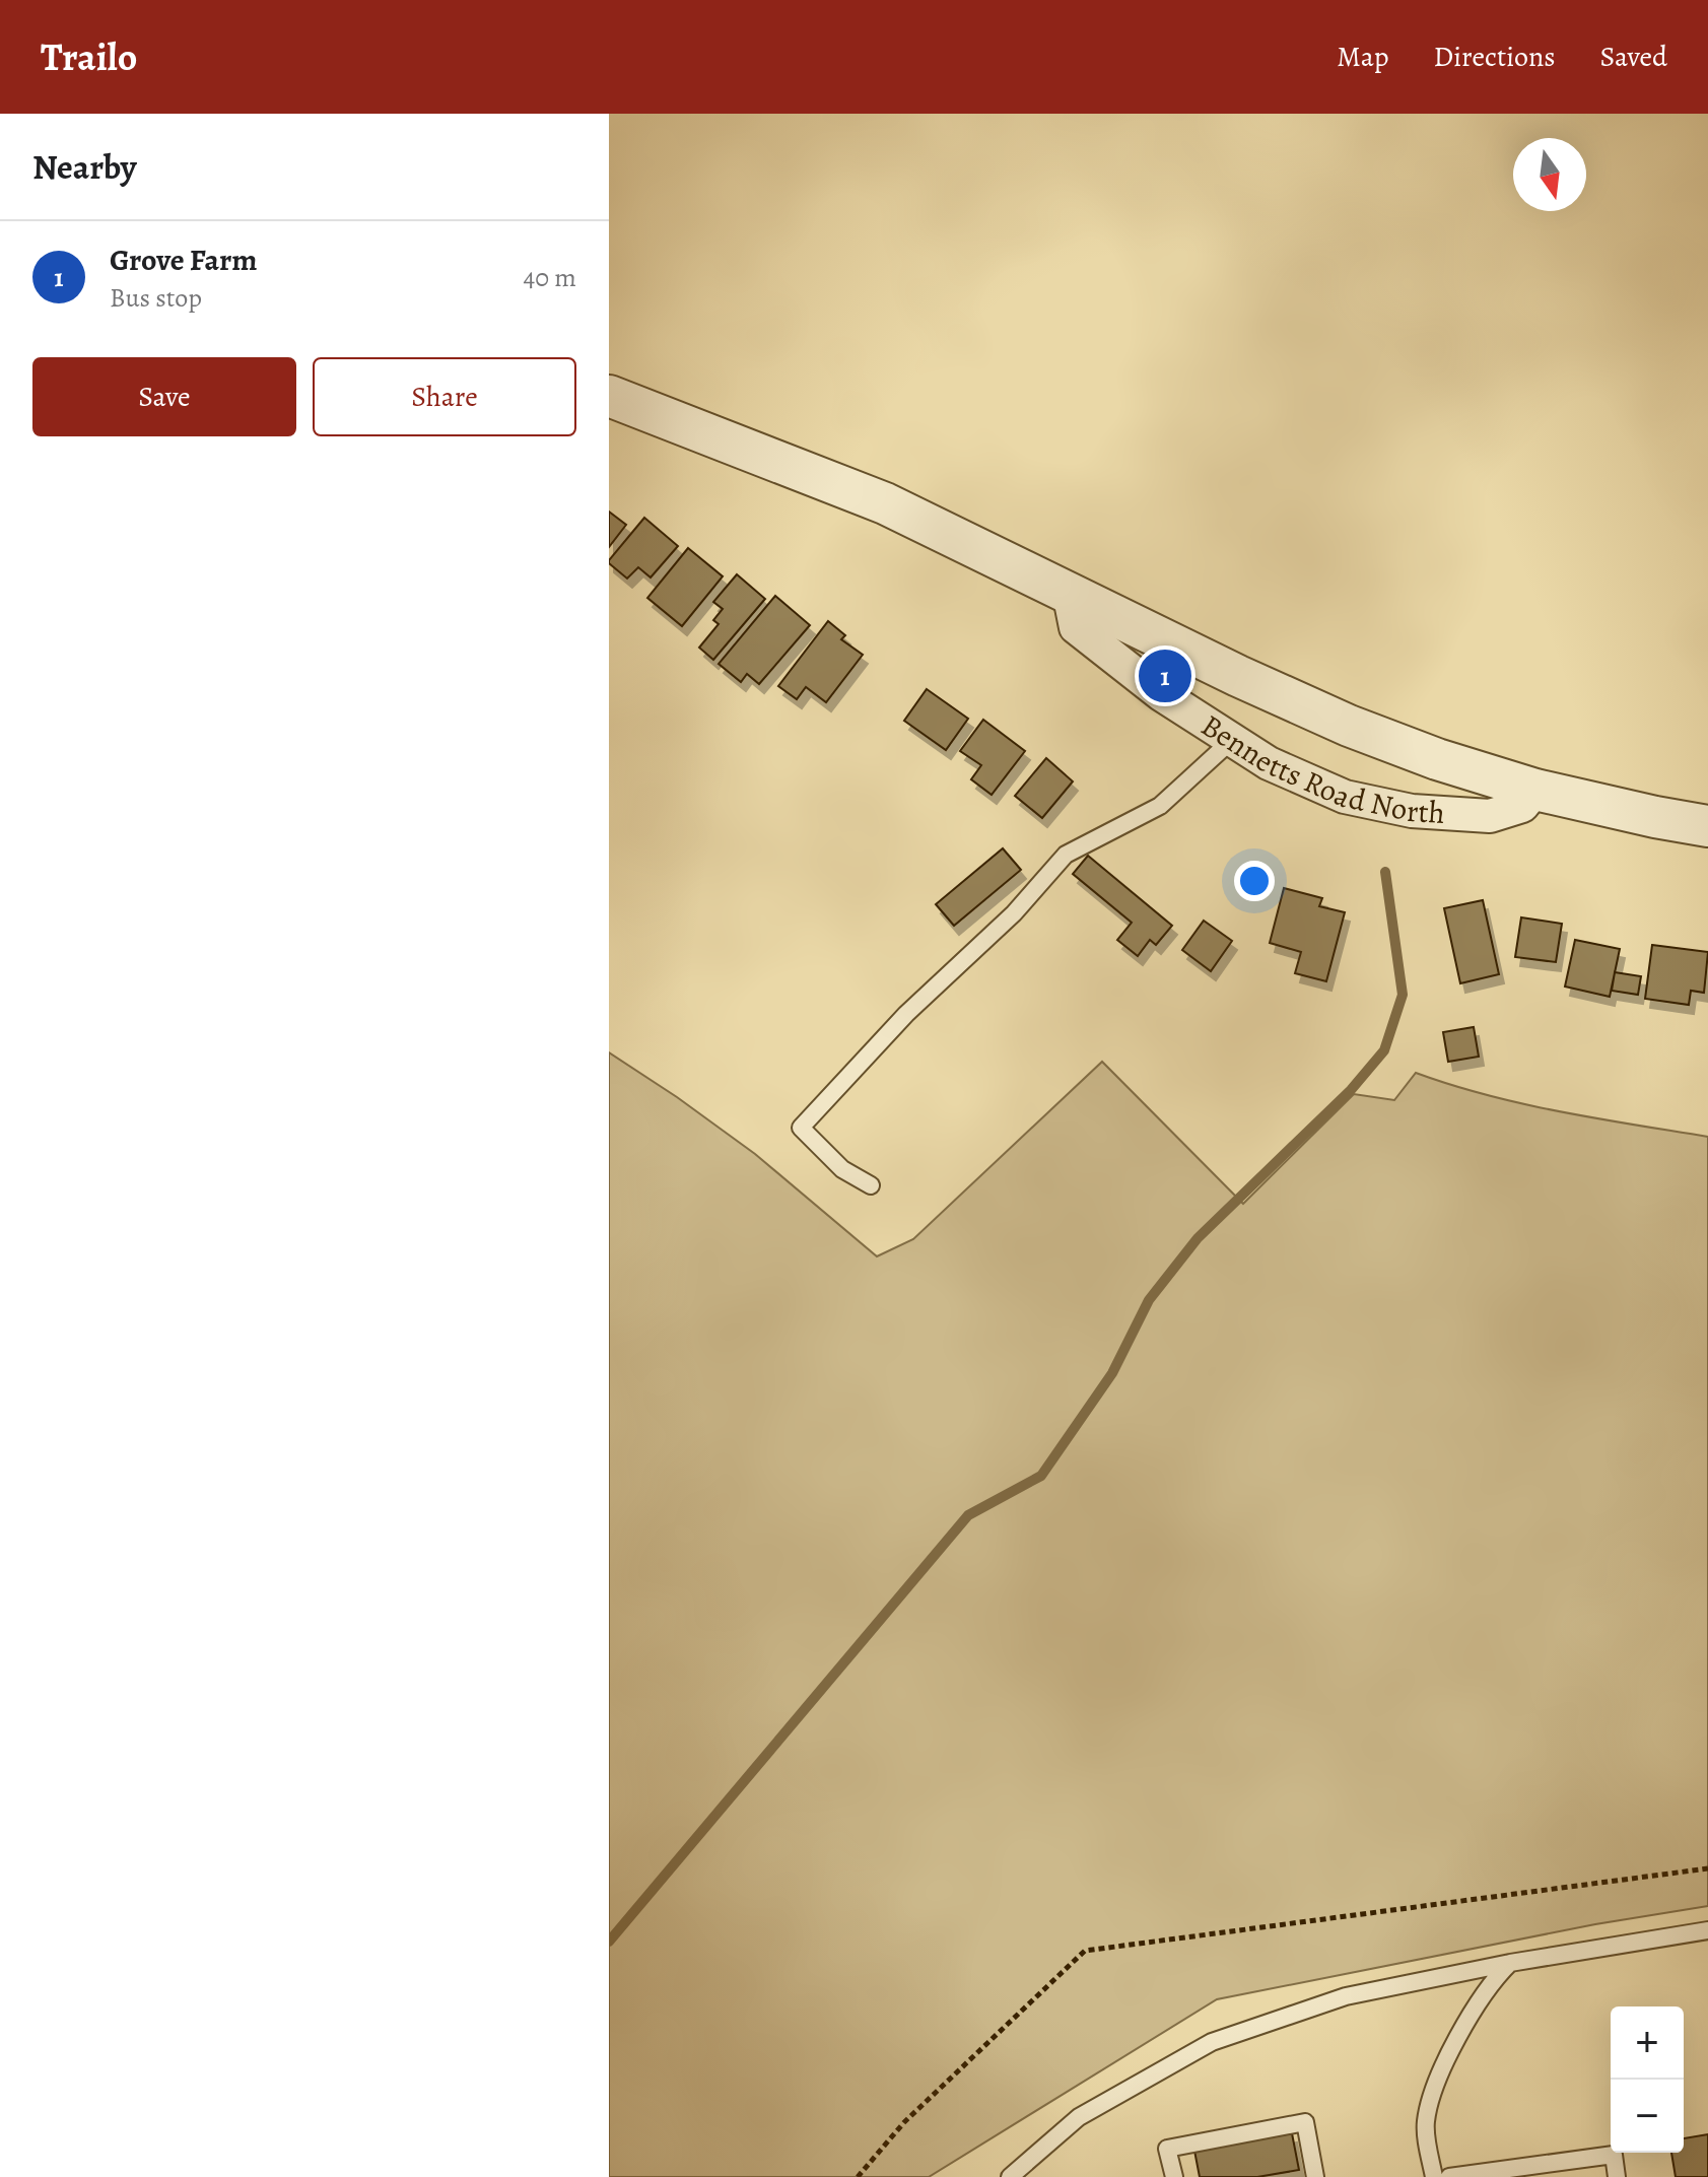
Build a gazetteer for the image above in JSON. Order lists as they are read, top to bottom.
{
  "streets": {
    "street": ["Bennetts Road North"]
  },
  "north": "bottom",
  "page": {
    "header": "Trailo",
    "nav": ["Map", "Directions", "Saved"],
    "heading": "Nearby",
    "list": [
      {
        "mark": "1",
        "name": "Grove Farm",
        "note": "Bus stop",
        "value": "40 m"
      }
    ],
    "buttons": ["Save", "Share"],
    "pins": "1",
    "map_buttons": ["+", "−"]
  }
}
